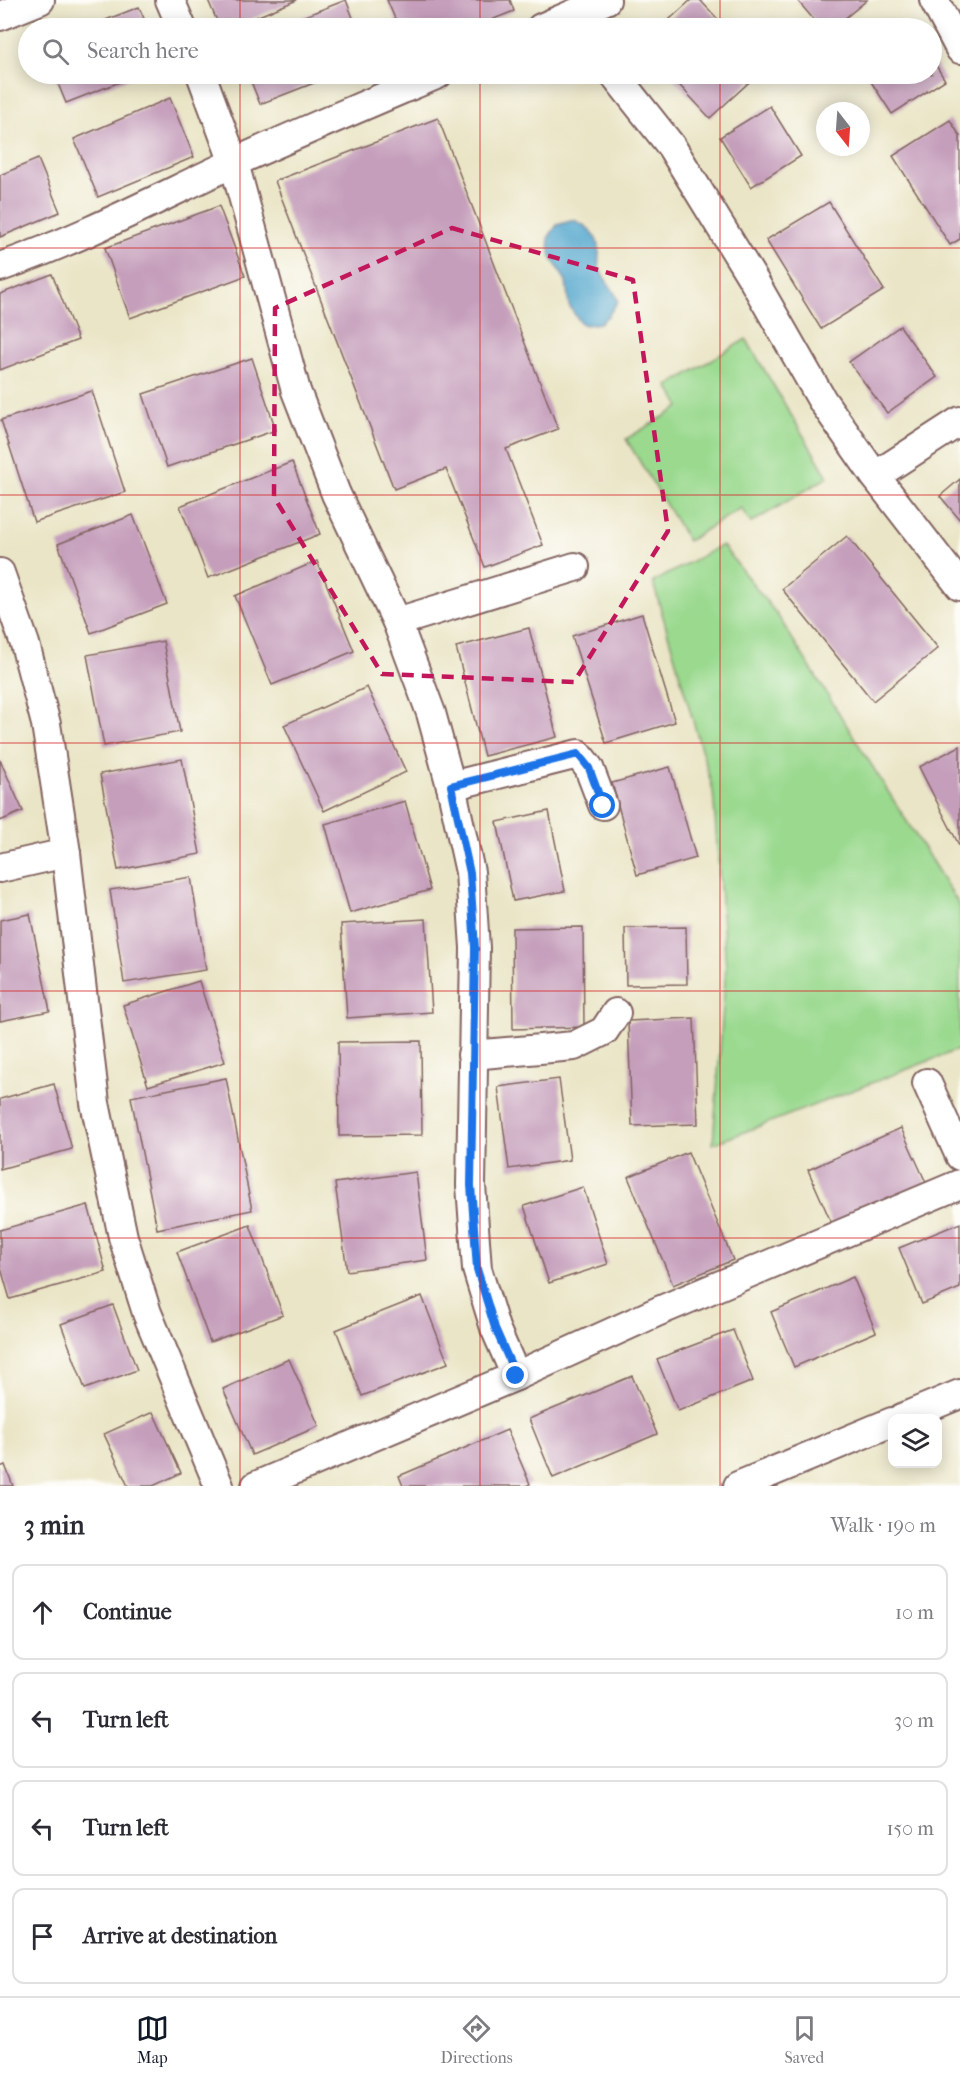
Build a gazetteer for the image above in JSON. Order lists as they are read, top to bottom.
{
  "north": "bottom",
  "page": {
    "search": "Search here",
    "heading": ["3 min", "Walk · 190 m"],
    "list": [
      ["Continue", "10 m"],
      ["Turn left", "30 m"],
      ["Turn left", "150 m"],
      "Arrive at destination"
    ],
    "nav": ["Map", "Directions", "Saved"]
  }
}
